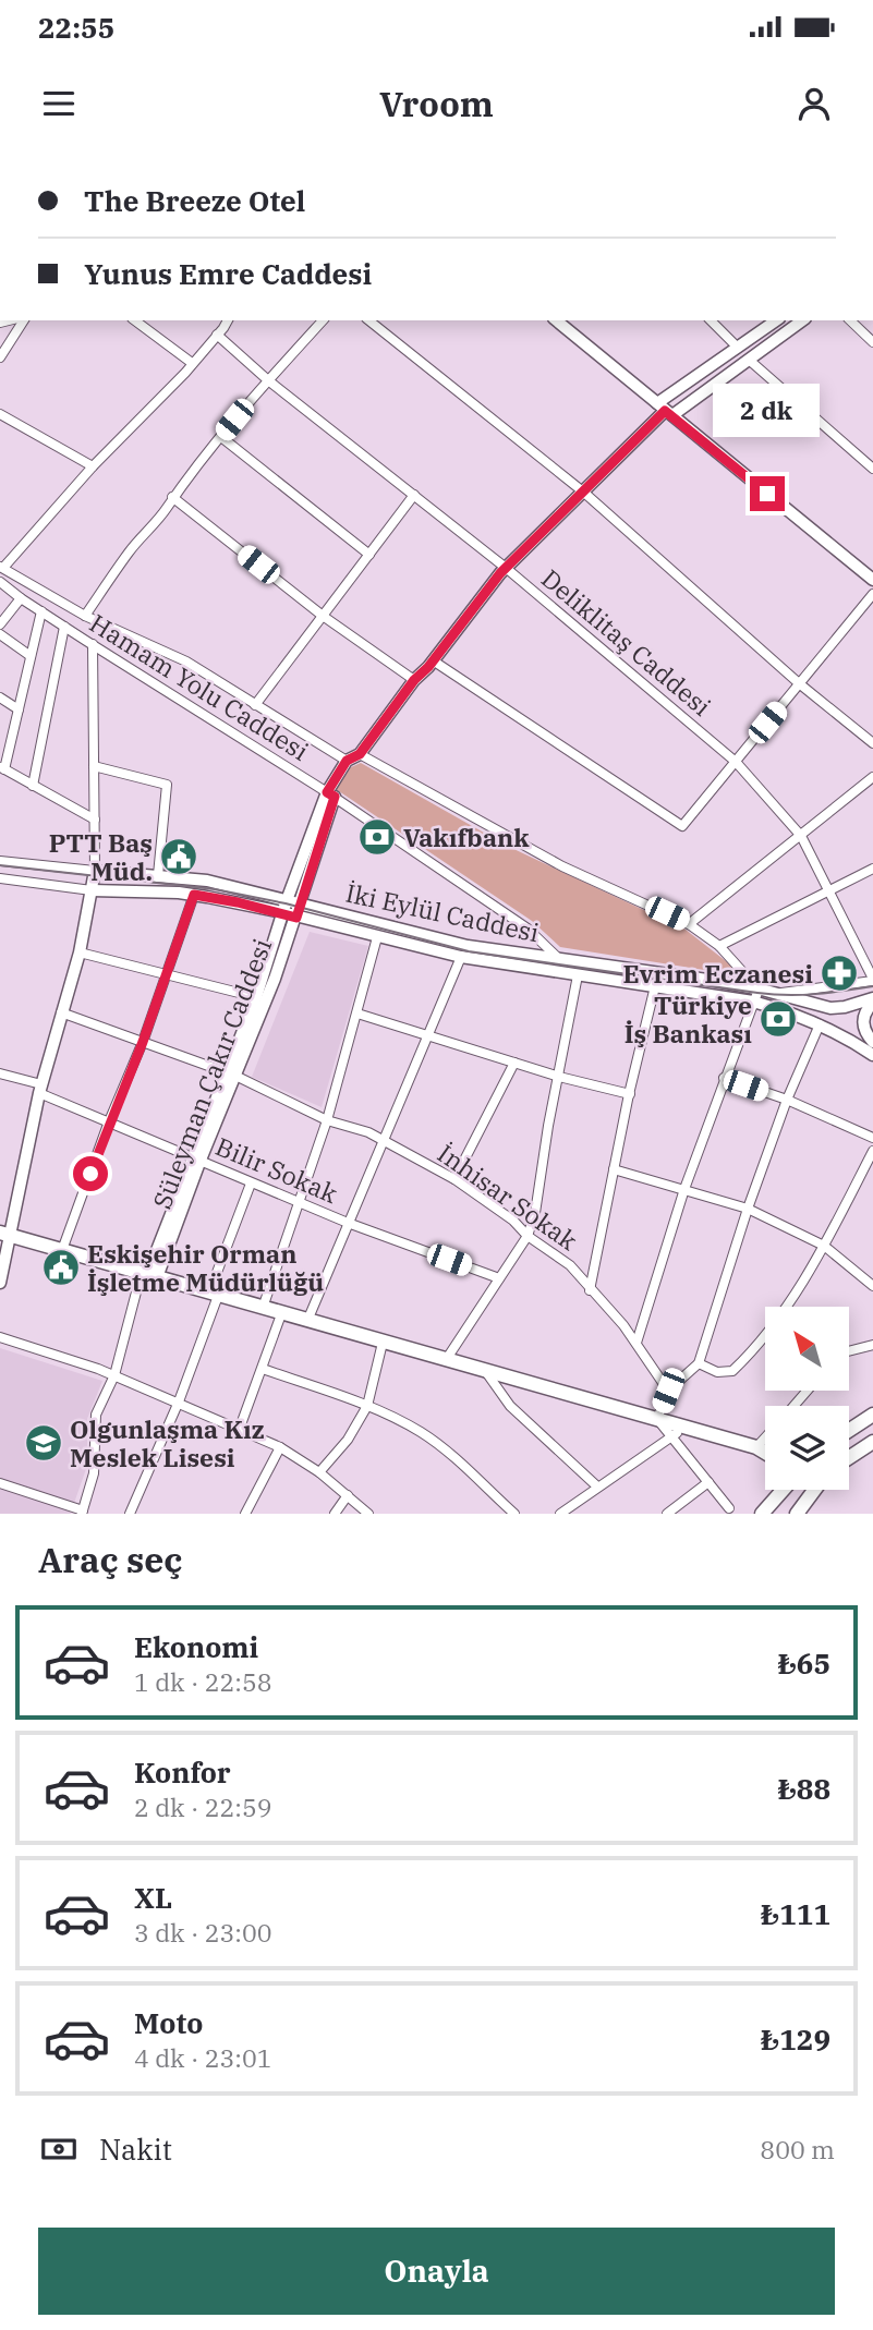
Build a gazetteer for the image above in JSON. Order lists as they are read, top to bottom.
{
  "streets": {
    "main road": ["İki Eylül Caddesi", "Süleyman Çakır Caddesi"],
    "street": [
      "Deliklitaş Caddesi",
      "Hamam Yolu Caddesi",
      "Bilir Sokak",
      "İnhisar Sokak"
    ]
  },
  "crossings": [
    ["Hamam Yolu Caddesi", "İki Eylül Caddesi"],
    ["Hamam Yolu Caddesi", "Süleyman Çakır Caddesi"],
    ["İki Eylül Caddesi", "Süleyman Çakır Caddesi"],
    ["Süleyman Çakır Caddesi", "Bilir Sokak"],
    ["Süleyman Çakır Caddesi", "İnhisar Sokak"]
  ],
  "places": {
    "bank": ["Vakıfbank", "Türkiye İş Bankası"],
    "public building": ["PTT Baş Müd.", "Eskişehir Orman İşletme Müdürlüğü"],
    "pharmacy": ["Evrim Eczanesi"],
    "school or university": ["Olgunlaşma Kız Meslek Lisesi"]
  },
  "north": "top left",
  "page": {
    "status": "22:55",
    "header": "Vroom",
    "banner": ["The Breeze Otel", "Yunus Emre Caddesi"],
    "bubble": "2 dk",
    "heading": "Araç seç",
    "list": [
      {
        "name": "Ekonomi",
        "note": "1 dk · 22:58",
        "value": "₺65"
      },
      {
        "name": "Konfor",
        "note": "2 dk · 22:59",
        "value": "₺88"
      },
      {
        "name": "XL",
        "note": "3 dk · 23:00",
        "value": "₺111"
      },
      {
        "name": "Moto",
        "note": "4 dk · 23:01",
        "value": "₺129"
      }
    ],
    "pay": ["Nakit", "800 m"],
    "buttons": "Onayla"
  }
}
